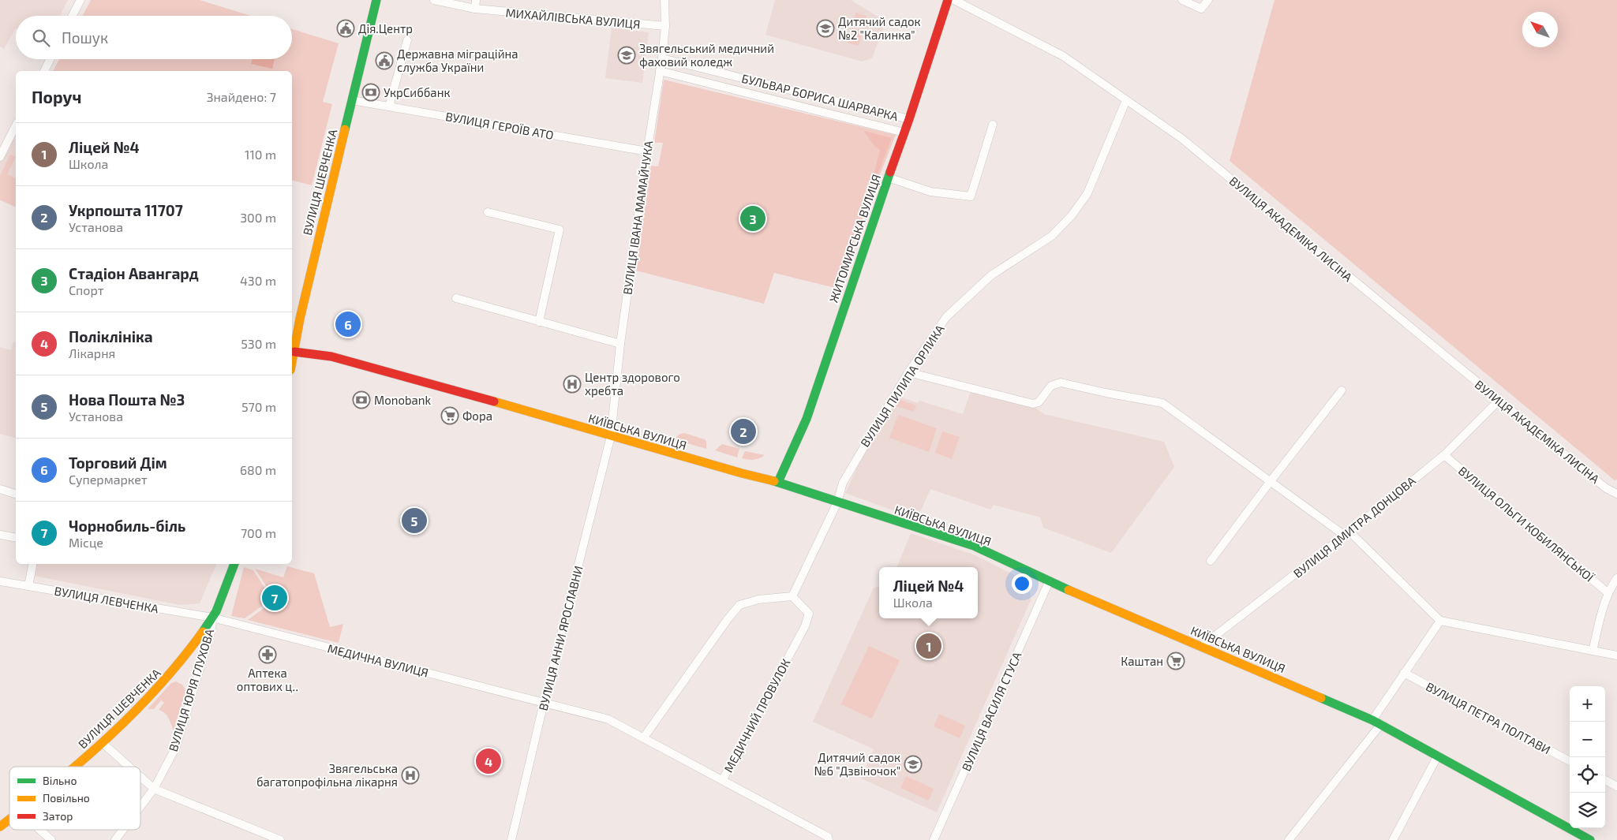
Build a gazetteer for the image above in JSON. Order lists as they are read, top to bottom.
{
  "streets": {
    "main road": ["ВУЛИЦЯ ШЕВЧЕНКА", "ЖИТОМИРСЬКА ВУЛИЦЯ", "КИЇВСЬКА ВУЛИЦЯ"],
    "street": [
      "МИХАЙЛІВСЬКА ВУЛИЦЯ",
      "БУЛЬВАР БОРИСА ШАРВАРКА",
      "ВУЛИЦЯ ГЕРОЇВ АТО",
      "ВУЛИЦЯ ІВАНА МАМАЙЧУКА",
      "ВУЛИЦЯ АКАДЕМІКА ЛИСІНА",
      "ВУЛИЦЯ ПИЛИПА ОРЛИКА",
      "ВУЛИЦЯ ОЛЬГИ КОБИЛЯНСЬКОЇ",
      "ВУЛИЦЯ ДМИТРА ДОНЦОВА",
      "ВУЛИЦЯ ЛЕВЧЕНКА",
      "ВУЛИЦЯ АННИ ЯРОСЛАВНИ",
      "МЕДИЧНА ВУЛИЦЯ",
      "ВУЛИЦЯ ЮРІЯ ГЛУХОВА",
      "ВУЛИЦЯ ВАСИЛЯ СТУСА",
      "МЕДИЧНИЙ ПРОВУЛОК",
      "ВУЛИЦЯ ПЕТРА ПОЛТАВИ"
    ]
  },
  "crossings": [
    ["МИХАЙЛІВСЬКА ВУЛИЦЯ", "ВУЛИЦЯ ІВАНА МАМАЙЧУКА"],
    ["БУЛЬВАР БОРИСА ШАРВАРКА", "ВУЛИЦЯ ІВАНА МАМАЙЧУКА"],
    ["БУЛЬВАР БОРИСА ШАРВАРКА", "ЖИТОМИРСЬКА ВУЛИЦЯ"],
    ["ВУЛИЦЯ ГЕРОЇВ АТО", "ВУЛИЦЯ ШЕВЧЕНКА"],
    ["ВУЛИЦЯ ГЕРОЇВ АТО", "ВУЛИЦЯ ІВАНА МАМАЙЧУКА"],
    ["ВУЛИЦЯ ШЕВЧЕНКА", "КИЇВСЬКА ВУЛИЦЯ"],
    ["ВУЛИЦЯ ШЕВЧЕНКА", "ВУЛИЦЯ ЛЕВЧЕНКА"],
    ["ВУЛИЦЯ ШЕВЧЕНКА", "МЕДИЧНА ВУЛИЦЯ"],
    ["ВУЛИЦЯ ШЕВЧЕНКА", "ВУЛИЦЯ ЮРІЯ ГЛУХОВА"],
    ["ВУЛИЦЯ ІВАНА МАМАЙЧУКА", "КИЇВСЬКА ВУЛИЦЯ"],
    ["ВУЛИЦЯ ІВАНА МАМАЙЧУКА", "ВУЛИЦЯ АННИ ЯРОСЛАВНИ"],
    ["ВУЛИЦЯ АКАДЕМІКА ЛИСІНА", "ВУЛИЦЯ ПИЛИПА ОРЛИКА"],
    ["ВУЛИЦЯ АКАДЕМІКА ЛИСІНА", "ВУЛИЦЯ ДМИТРА ДОНЦОВА"],
    ["ЖИТОМИРСЬКА ВУЛИЦЯ", "КИЇВСЬКА ВУЛИЦЯ"],
    ["ВУЛИЦЯ ПИЛИПА ОРЛИКА", "КИЇВСЬКА ВУЛИЦЯ"],
    ["КИЇВСЬКА ВУЛИЦЯ", "ВУЛИЦЯ ДМИТРА ДОНЦОВА"],
    ["КИЇВСЬКА ВУЛИЦЯ", "ВУЛИЦЯ АННИ ЯРОСЛАВНИ"],
    ["КИЇВСЬКА ВУЛИЦЯ", "ВУЛИЦЯ ВАСИЛЯ СТУСА"],
    ["ВУЛИЦЯ ОЛЬГИ КОБИЛЯНСЬКОЇ", "ВУЛИЦЯ ДМИТРА ДОНЦОВА"],
    ["ВУЛИЦЯ ЛЕВЧЕНКА", "МЕДИЧНА ВУЛИЦЯ"],
    ["ВУЛИЦЯ ЛЕВЧЕНКА", "ВУЛИЦЯ ЮРІЯ ГЛУХОВА"],
    ["ВУЛИЦЯ АННИ ЯРОСЛАВНИ", "МЕДИЧНА ВУЛИЦЯ"],
    ["ВУЛИЦЯ АННИ ЯРОСЛАВНИ", "МЕДИЧНИЙ ПРОВУЛОК"],
    ["МЕДИЧНА ВУЛИЦЯ", "ВУЛИЦЯ ЮРІЯ ГЛУХОВА"],
    ["МЕДИЧНА ВУЛИЦЯ", "МЕДИЧНИЙ ПРОВУЛОК"]
  ],
  "places": {
    "public building": ["Дія.Центр", "Державна міграційна служба України"],
    "school or university": ["Дитячий садок №2 \"Калинка\"", "Звягельський медичний фаховий коледж", "Дитячий садок №6 \"Дзвіночок\""],
    "bank": ["УкрСиббанк", "Monobank"],
    "hospital": ["Центр здорового хребта", "Звягельська багатопрофільна лікарня"],
    "supermarket": ["Фора", "Каштан"],
    "pharmacy": ["Аптека оптових ц‥"]
  },
  "legend": ["Вільно", "Повільно", "Затор"],
  "north": "top left",
  "page": {
    "search": "Пошук",
    "heading": ["Поруч", "Знайдено: 7"],
    "list": [
      {
        "mark": "1",
        "name": "Ліцей №4",
        "note": "Школа",
        "value": "110 m"
      },
      {
        "mark": "2",
        "name": "Укрпошта 11707",
        "note": "Установа",
        "value": "300 m"
      },
      {
        "mark": "3",
        "name": "Стадіон Авангард",
        "note": "Спорт",
        "value": "430 m"
      },
      {
        "mark": "4",
        "name": "Поліклініка",
        "note": "Лікарня",
        "value": "530 m"
      },
      {
        "mark": "5",
        "name": "Нова Пошта №3",
        "note": "Установа",
        "value": "570 m"
      },
      {
        "mark": "6",
        "name": "Торговий Дім",
        "note": "Супермаркет",
        "value": "680 m"
      },
      {
        "mark": "7",
        "name": "Чорнобиль-біль",
        "note": "Місце",
        "value": "700 m"
      }
    ],
    "pins": [
      "3",
      "6",
      "2",
      "5",
      "7",
      "1",
      "4"
    ],
    "popup": ["Ліцей №4", "Школа"],
    "map_buttons": ["+", "−"]
  }
}
